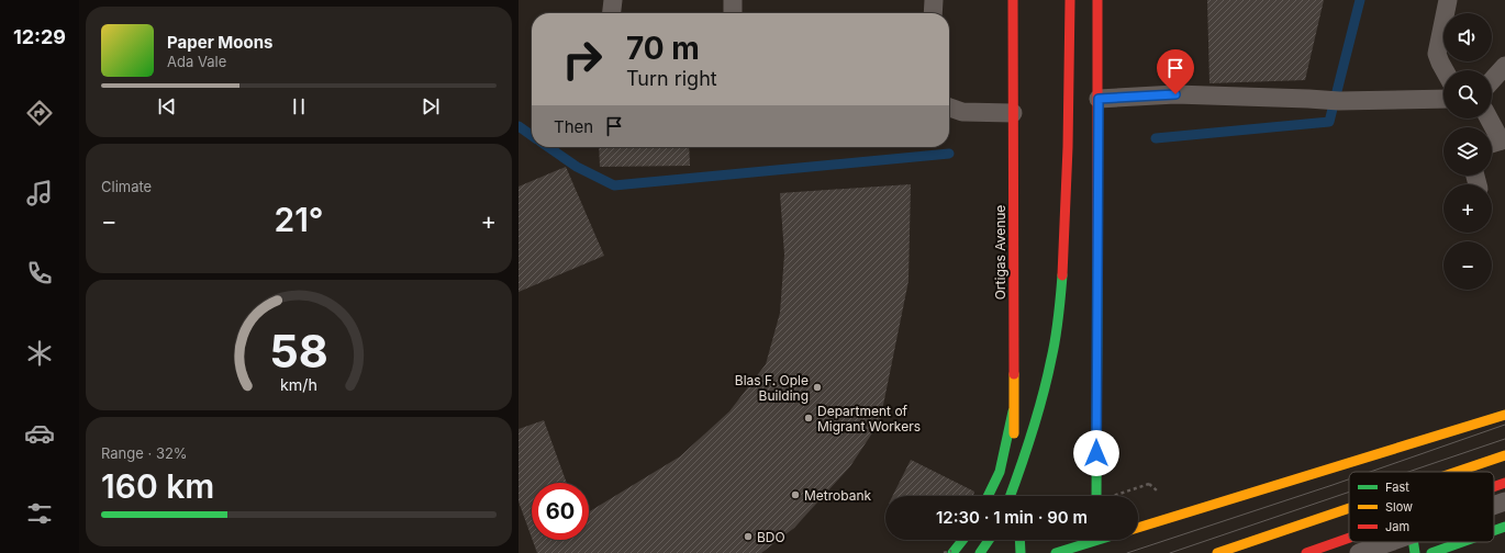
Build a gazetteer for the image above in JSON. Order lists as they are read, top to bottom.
{
  "streets": {
    "main road": ["Ortigas Avenue"]
  },
  "places": [
    "Blas F. Ople Building",
    "Department of Migrant Workers",
    "Metrobank",
    "BDO"
  ],
  "legend": ["Fast", "Slow", "Jam"],
  "page": {
    "tabs": "12:29",
    "map_buttons": ["+", "−"],
    "turn": ["70 m", "Turn right"],
    "song": ["Paper Moons", "Ada Vale"],
    "then": "Then",
    "tile": [
      "Climate",
      ["Range · 32%", "160 km"]
    ],
    "heat": ["−", "21°", "+"],
    "limit": "60",
    "trip": "12:30 · 1 min · 90 m",
    "gauge": ["58", "km/h"]
  }
}
